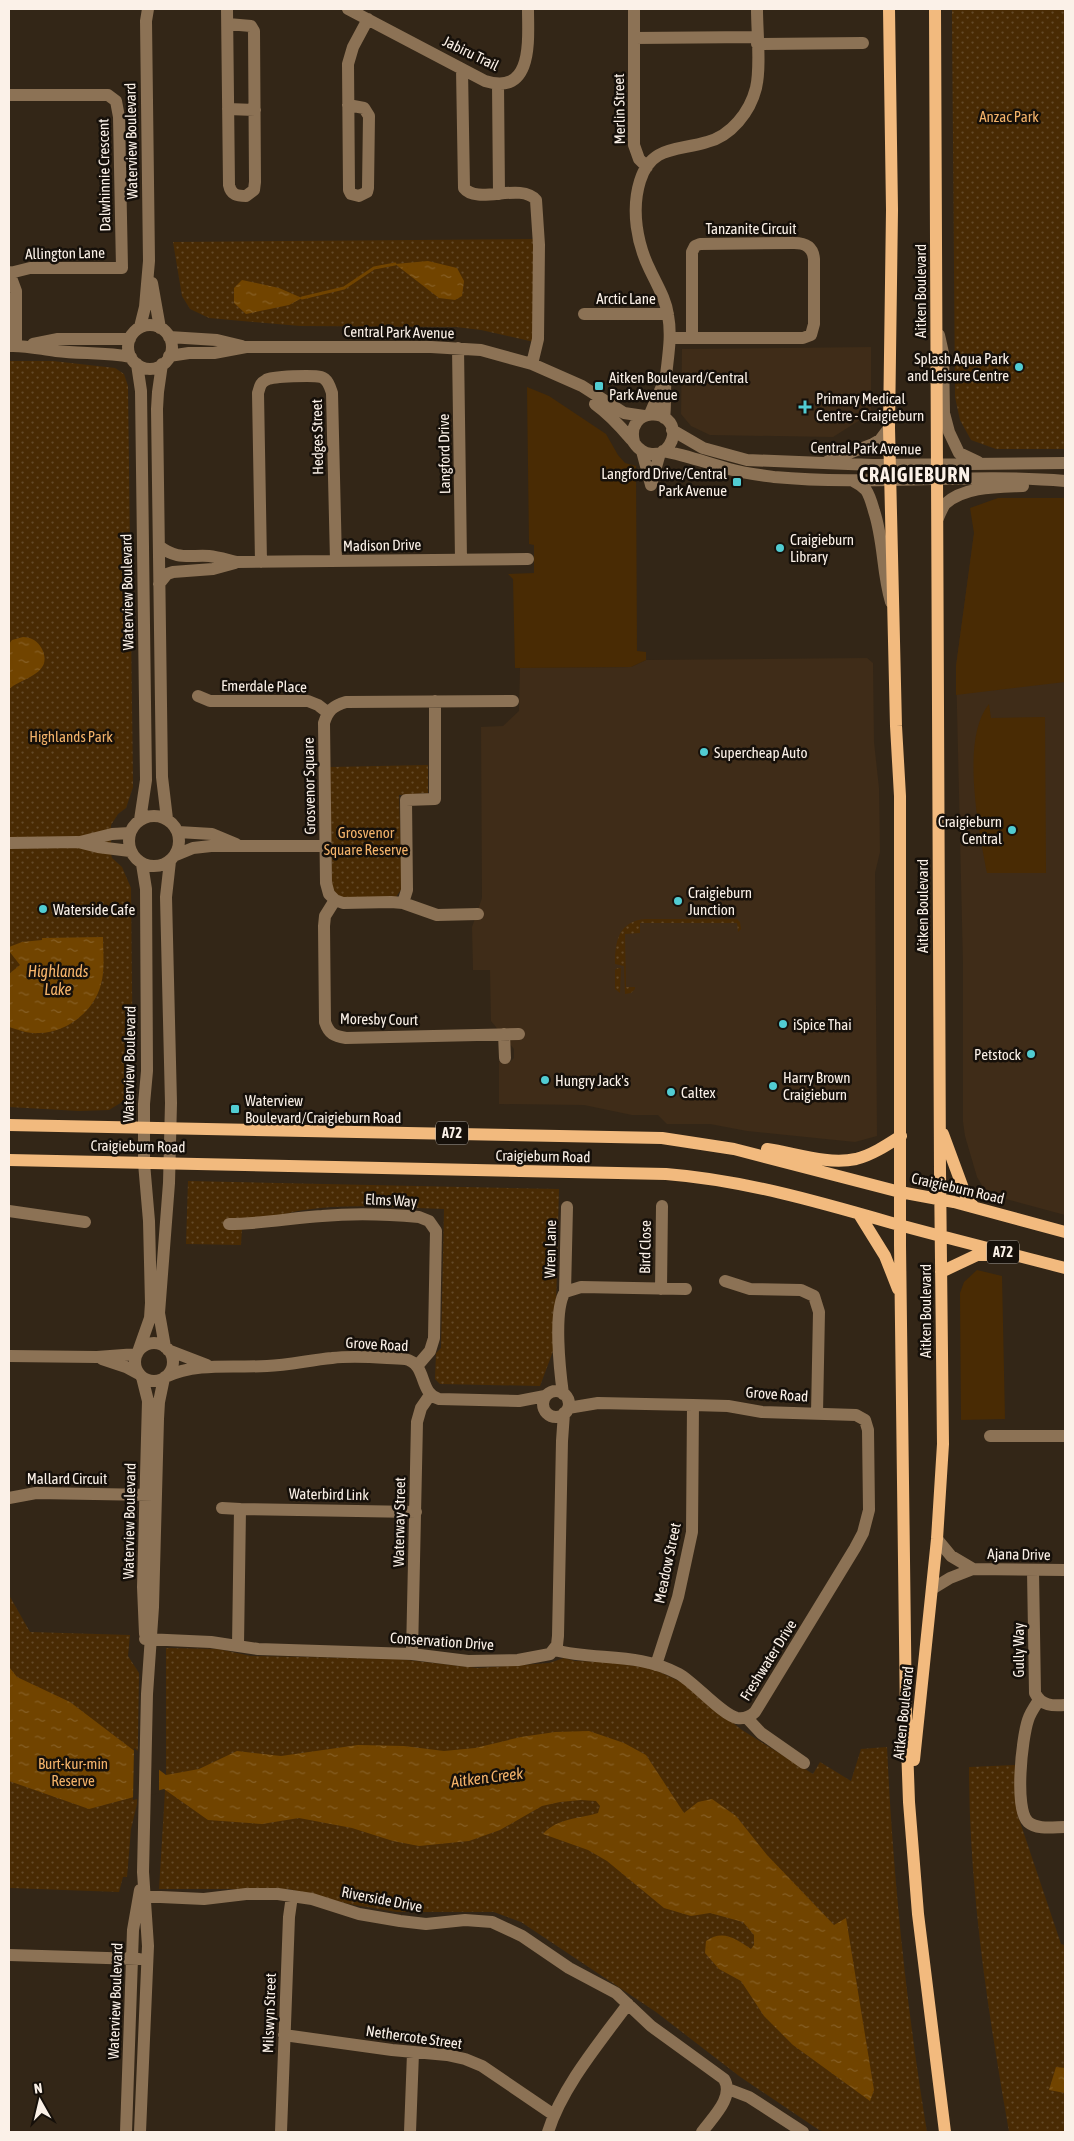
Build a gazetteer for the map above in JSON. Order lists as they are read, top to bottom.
{
  "streets": {
    "main road": ["Aitken Boulevard", "A72", "Craigieburn Road"],
    "street": [
      "Jabiru Trail",
      "Merlin Street",
      "Waterview Boulevard",
      "Dalwhinnie Crescent",
      "Tanzanite Circuit",
      "Allington Lane",
      "Arctic Lane",
      "Central Park Avenue",
      "Hedges Street",
      "Langford Drive",
      "Madison Drive",
      "Emerdale Place",
      "Grosvenor Square",
      "Moresby Court",
      "Elms Way",
      "Bird Close",
      "Wren Lane",
      "Grove Road",
      "Mallard Circuit",
      "Waterbird Link",
      "Waterway Street",
      "Ajana Drive",
      "Meadow Street",
      "Conservation Drive",
      "Gully Way",
      "Freshwater Drive",
      "Riverside Drive",
      "Milswyn Street",
      "Nethercote Street"
    ]
  },
  "crossings": [
    ["Waterview Boulevard", "Central Park Avenue"],
    ["Waterview Boulevard", "Craigieburn Road"],
    ["Waterview Boulevard", "Grove Road"],
    ["Waterview Boulevard", "Mallard Circuit"],
    ["Waterview Boulevard", "Conservation Drive"],
    ["Waterview Boulevard", "Riverside Drive"],
    ["Dalwhinnie Crescent", "Allington Lane"],
    ["Aitken Boulevard", "Central Park Avenue"],
    ["Aitken Boulevard", "Craigieburn Road"],
    ["Aitken Boulevard", "Ajana Drive"],
    ["Central Park Avenue", "Langford Drive"],
    ["Hedges Street", "Madison Drive"],
    ["Langford Drive", "Madison Drive"],
    ["Emerdale Place", "Grosvenor Square"],
    ["Grosvenor Square", "Moresby Court"],
    ["Elms Way", "Grove Road"],
    ["Grove Road", "Waterway Street"],
    ["Grove Road", "Meadow Street"],
    ["Grove Road", "Freshwater Drive"],
    ["Waterbird Link", "Waterway Street"],
    ["Waterway Street", "Conservation Drive"],
    ["Ajana Drive", "Gully Way"],
    ["Meadow Street", "Freshwater Drive"],
    ["Conservation Drive", "Freshwater Drive"],
    ["Riverside Drive", "Milswyn Street"],
    ["Milswyn Street", "Nethercote Street"]
  ],
  "districts": ["CRAIGIEBURN"],
  "water": ["Highlands Lake", "Aitken Creek"],
  "parks": [
    "Anzac Park",
    "Highlands Park",
    "Grosvenor Square Reserve",
    "Burt-kur-min Reserve"
  ],
  "places": {
    "other": [
      "Splash Aqua Park and Leisure Centre",
      "Craigieburn Library",
      "Supercheap Auto",
      "Craigieburn Central",
      "Craigieburn Junction",
      "Waterside Cafe",
      "iSpice Thai",
      "Petstock",
      "Hungry Jack's",
      "Harry Brown Craigieburn",
      "Caltex"
    ],
    "transit": ["Aitken Boulevard/Central Park Avenue", "Langford Drive/Central Park Avenue", "Waterview Boulevard/Craigieburn Road"],
    "health": ["Primary Medical Centre - Craigieburn"]
  },
  "north": "top"
}
